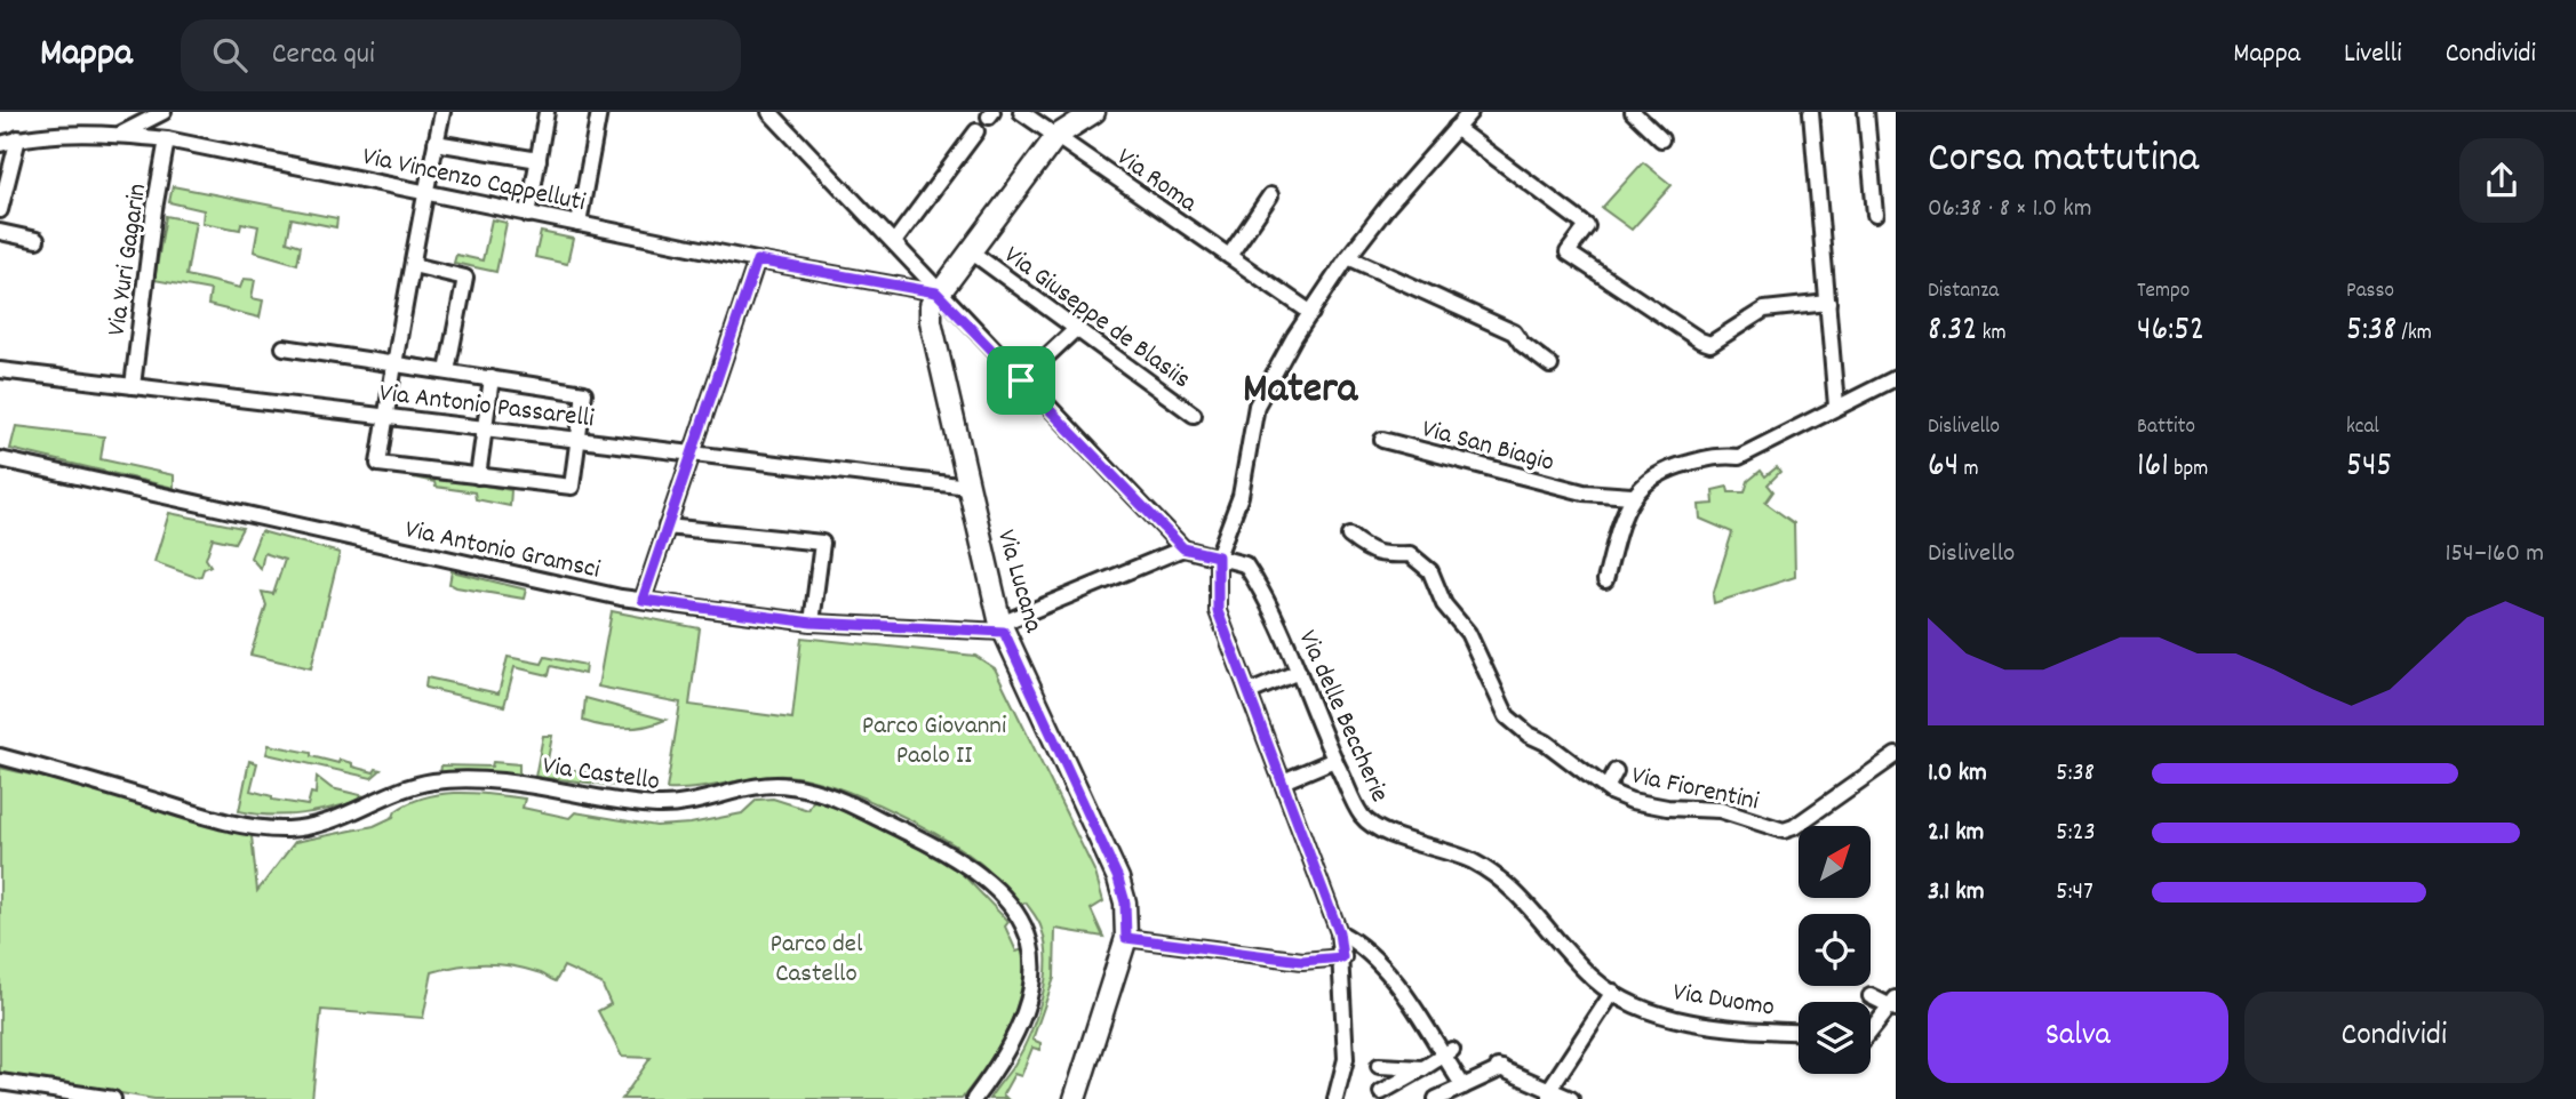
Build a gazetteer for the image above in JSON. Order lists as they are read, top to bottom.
{
  "streets": {
    "street": [
      "Via Vincenzo Cappelluti",
      "Via Roma",
      "Via Yuri Gagarin",
      "Via Giuseppe de Blasiis",
      "Via Antonio Passarelli",
      "Via San Biagio",
      "Via Antonio Gramsci",
      "Via Lucana",
      "Via delle Beccherie",
      "Via Castello",
      "Via Fiorentini",
      "Via Duomo"
    ]
  },
  "crossings": [
    ["Via Vincenzo Cappelluti", "Via Yuri Gagarin"],
    ["Via Vincenzo Cappelluti", "Via Lucana"],
    ["Via Yuri Gagarin", "Via Antonio Passarelli"],
    ["Via Antonio Passarelli", "Via Lucana"],
    ["Via Antonio Gramsci", "Via Lucana"],
    ["Via delle Beccherie", "Via Duomo"]
  ],
  "districts": ["Matera"],
  "parks": ["Parco Giovanni Paolo II", "Parco del Castello"],
  "north": "top right",
  "page": {
    "header": "Mappa",
    "search": "Cerca qui",
    "nav": ["Mappa", "Livelli", "Condividi"],
    "heading": ["Corsa mattutina", "06:38 · 8 × 1.0 km"],
    "stats": [
      ["Distanza", "8.32 km"],
      ["Tempo", "46:52"],
      ["Passo", "5:38 /km"],
      ["Dislivello", "64 m"],
      ["Battito", "161 bpm"],
      ["kcal", "545"]
    ],
    "chart": ["Dislivello", "154–160 m"],
    "list": [
      {
        "name": "1.0 km",
        "note": "5:38"
      },
      {
        "name": "2.1 km",
        "note": "5:23"
      },
      {
        "name": "3.1 km",
        "note": "5:47"
      }
    ],
    "buttons": ["Salva", "Condividi"]
  }
}
